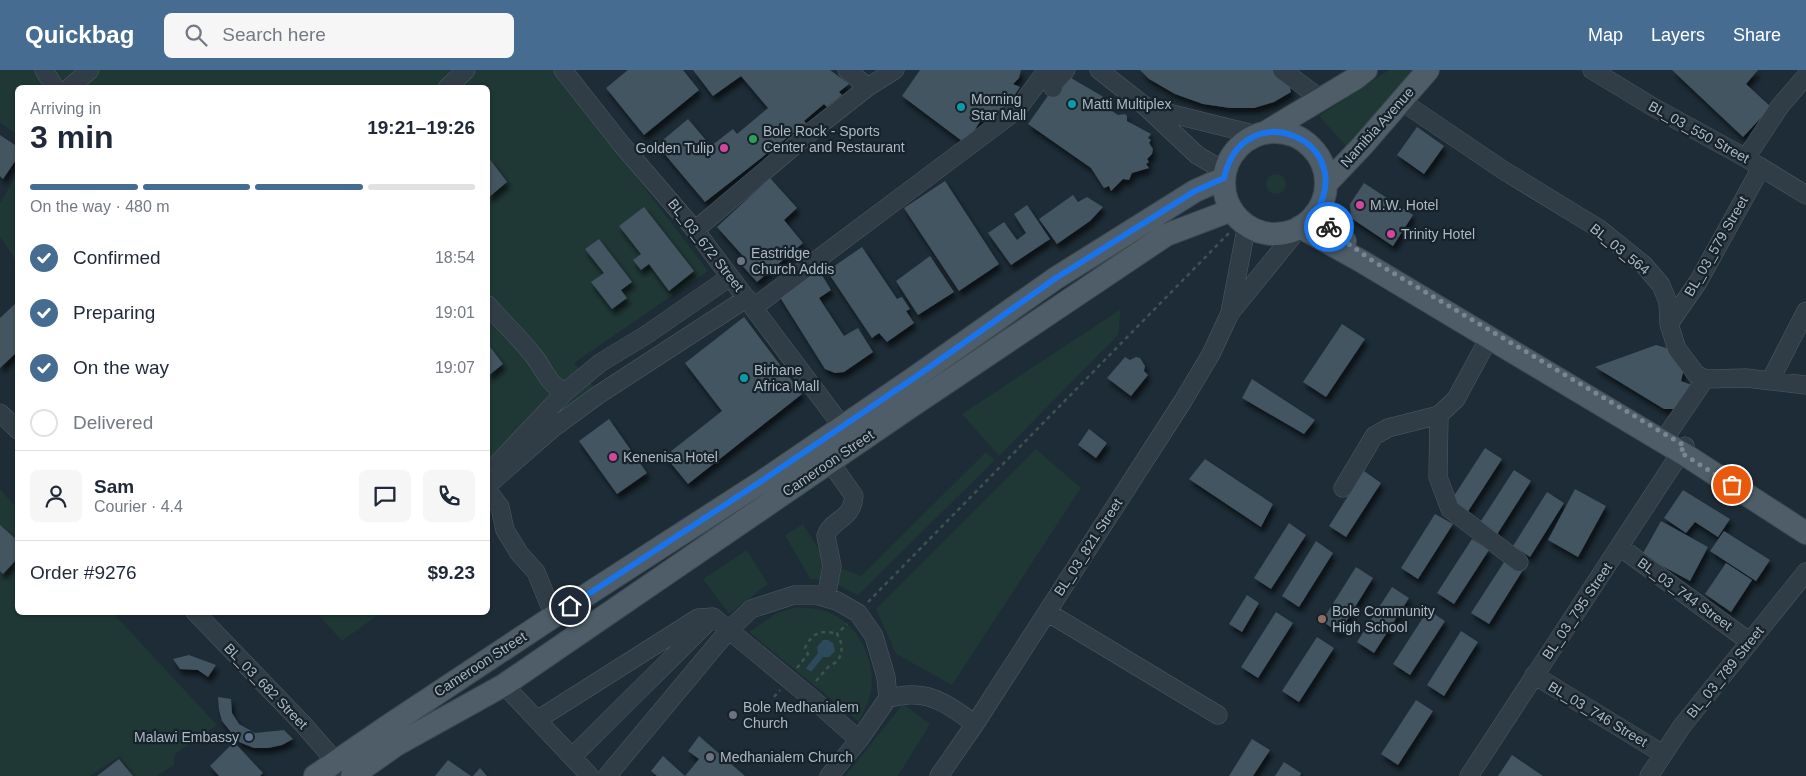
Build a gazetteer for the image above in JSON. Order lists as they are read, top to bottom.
{
  "streets": {
    "main road": ["Namibia Avenue", "Cameroon Street"],
    "street": [
      "BL_03_550 Street",
      "BL_03_672 Street",
      "BL_03_579 Street",
      "BL_03_564",
      "BL_03_821 Street",
      "BL_03_744 Street",
      "BL_03_795 Street",
      "BL_03_789 Street",
      "BL_03_682 Street",
      "BL_03_746 Street"
    ]
  },
  "crossings": [
    ["Namibia Avenue", "BL_03_564"],
    ["Namibia Avenue", "Cameroon Street"],
    ["BL_03_550 Street", "BL_03_579 Street"],
    ["BL_03_672 Street", "Cameroon Street"],
    ["BL_03_579 Street", "BL_03_564"],
    ["BL_03_564", "BL_03_795 Street"],
    ["Cameroon Street", "BL_03_682 Street"],
    ["BL_03_744 Street", "BL_03_795 Street"],
    ["BL_03_744 Street", "BL_03_789 Street"],
    ["BL_03_795 Street", "BL_03_746 Street"],
    ["BL_03_789 Street", "BL_03_746 Street"]
  ],
  "places": [
    "Matti Multiplex",
    "Morning Star Mall",
    "Bole Rock - Sports Center and Restaurant",
    "Golden Tulip",
    "M.W. Hotel",
    "Trinity Hotel",
    "Eastridge Church Addis",
    "Birhane Africa Mall",
    "Kenenisa Hotel",
    "Bole Community High School",
    "Bole Medhanialem Church",
    "Malawi Embassy",
    "Medhanialem Church"
  ],
  "page": {
    "header": "Quickbag",
    "search": "Search here",
    "nav": ["Map", "Layers", "Share"],
    "heading": ["3 min", "Arriving in", "19:21–19:26"],
    "panel": [
      "Sam",
      "Courier · 4.4",
      "Order #9276",
      "$9.23"
    ],
    "bar": "On the way · 480 m",
    "list": [
      ["Confirmed", "18:54"],
      ["Preparing", "19:01"],
      ["On the way", "19:07"],
      "Delivered"
    ]
  }
}
